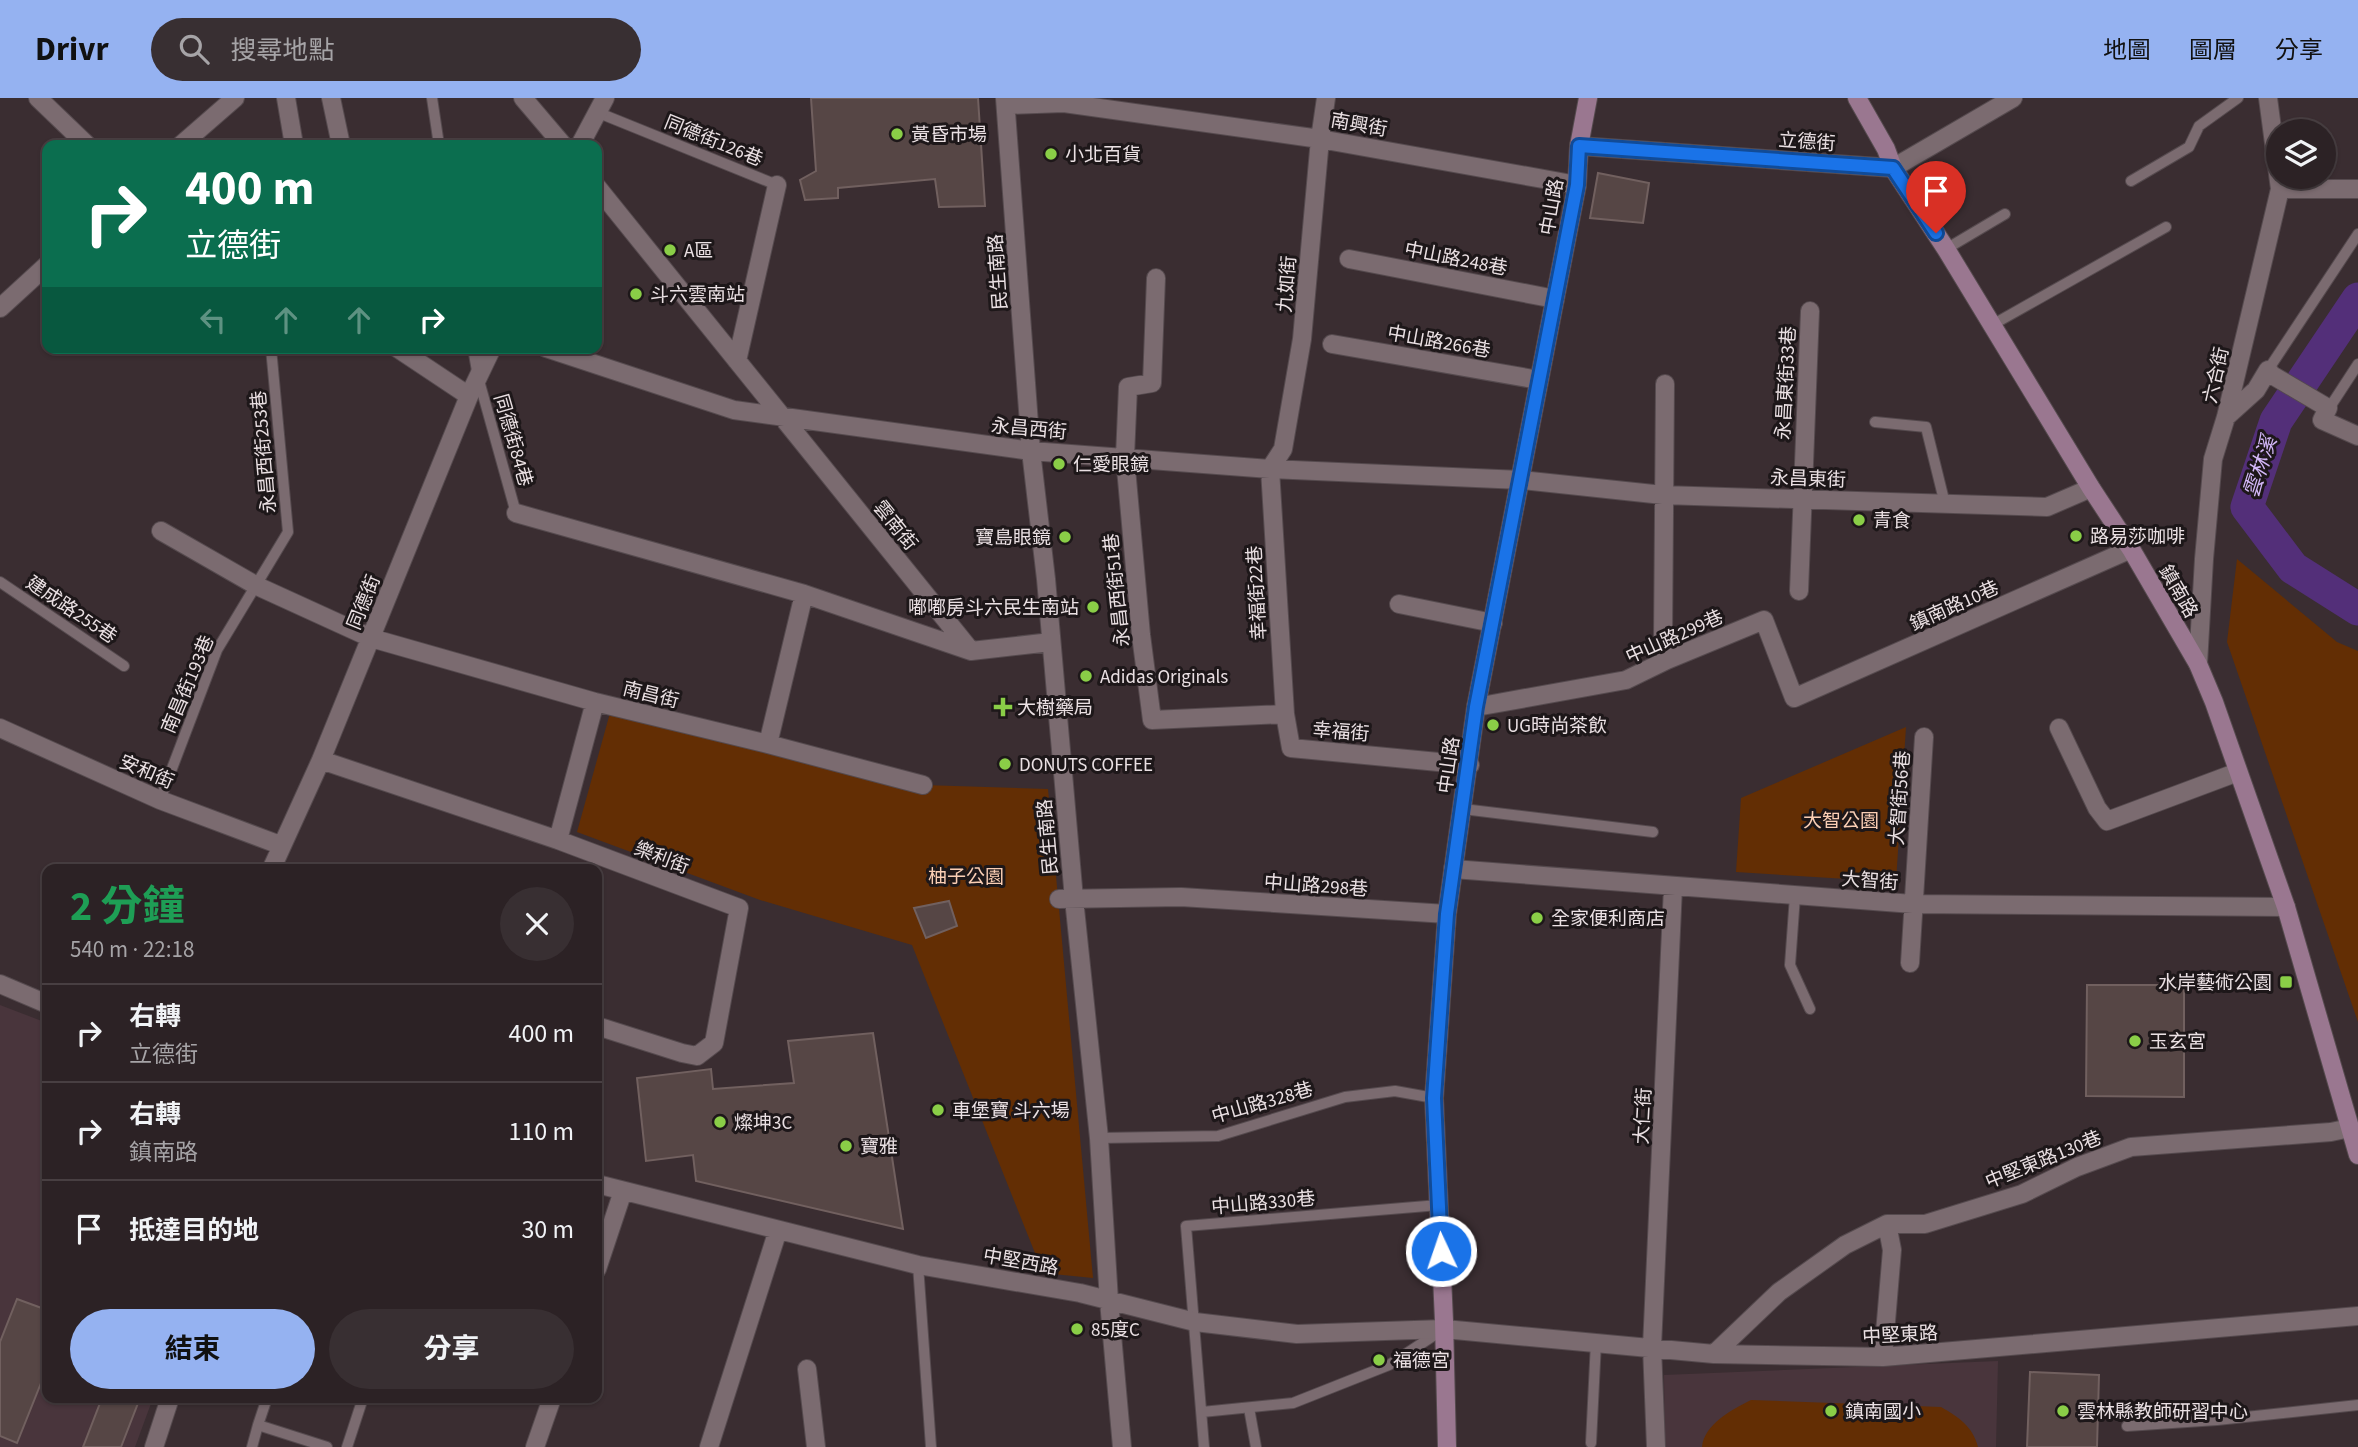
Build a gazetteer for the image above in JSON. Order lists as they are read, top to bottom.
{
  "streets": {
    "street": [
      "南興街",
      "立德街",
      "中山路",
      "中山路248巷",
      "民生南路",
      "九如街",
      "中山路266巷",
      "六合街",
      "永昌東街33巷",
      "永昌西街",
      "永昌東街",
      "雲南街",
      "永昌西街51巷",
      "鎮南路",
      "幸福街22巷",
      "同德街",
      "鎮南路10巷",
      "中山路299巷",
      "南昌街",
      "幸福街",
      "安和街",
      "大智街56巷",
      "樂利街",
      "大智街",
      "中山路298巷",
      "大仁街",
      "中堅東路130巷",
      "中堅西路",
      "中堅東路"
    ],
    "lane": [
      "同德街126巷",
      "同德街84巷",
      "永昌西街253巷",
      "建成路255巷",
      "南昌街193巷",
      "中山路328巷",
      "中山路330巷"
    ]
  },
  "crossings": [
    ["南興街", "中山路"],
    ["南興街", "民生南路"],
    ["南興街", "九如街"],
    ["立德街", "中山路"],
    ["立德街", "鎮南路"],
    ["中山路", "中山路248巷"],
    ["中山路", "中山路266巷"],
    ["中山路", "永昌西街"],
    ["中山路", "永昌東街"],
    ["中山路", "中山路299巷"],
    ["中山路", "幸福街"],
    ["中山路", "大智街"],
    ["中山路", "中山路298巷"],
    ["中山路", "中山路328巷"],
    ["中山路", "中山路330巷"],
    ["中山路", "中堅西路"],
    ["中山路", "中堅東路"],
    ["民生南路", "永昌西街"],
    ["民生南路", "中山路298巷"],
    ["民生南路", "中山路328巷"],
    ["民生南路", "中堅西路"],
    ["九如街", "永昌西街"],
    ["九如街", "幸福街22巷"],
    ["六合街", "鎮南路"],
    ["永昌東街33巷", "永昌東街"],
    ["永昌西街", "永昌東街"],
    ["永昌西街", "雲南街"],
    ["永昌西街", "永昌西街51巷"],
    ["永昌西街", "幸福街22巷"],
    ["同德街84巷", "同德街"],
    ["永昌西街253巷", "南昌街193巷"],
    ["永昌西街253巷", "南昌街"],
    ["永昌東街", "鎮南路"],
    ["永昌西街51巷", "幸福街22巷"],
    ["永昌西街51巷", "幸福街"],
    ["鎮南路", "鎮南路10巷"],
    ["鎮南路", "大智街"],
    ["鎮南路", "中堅東路130巷"],
    ["幸福街22巷", "幸福街"],
    ["同德街", "南昌街"],
    ["同德街", "安和街"],
    ["同德街", "樂利街"],
    ["鎮南路10巷", "中山路299巷"],
    ["南昌街193巷", "南昌街"],
    ["南昌街193巷", "安和街"],
    ["大智街56巷", "大智街"],
    ["大智街", "大仁街"],
    ["大仁街", "中堅東路"],
    ["中堅東路130巷", "中堅東路"],
    ["中山路330巷", "中堅西路"],
    ["中堅西路", "中堅東路"]
  ],
  "water": ["雲林溪"],
  "parks": ["大智公園", "柚子公園"],
  "places": {
    "other": [
      "黃昏市場",
      "小北百貨",
      "A區",
      "斗六雲南站",
      "仁愛眼鏡",
      "青食",
      "路易莎咖啡",
      "寶島眼鏡",
      "嘟嘟房斗六民生南站",
      "Adidas Originals",
      "UG時尚茶飲",
      "DONUTS COFFEE",
      "全家便利商店",
      "玉玄宮",
      "車堡寶 斗六場",
      "燦坤3C",
      "寶雅",
      "85度C",
      "福德宮",
      "鎮南國小",
      "雲林縣教師研習中心"
    ],
    "health": ["大樹藥局"],
    "transit": ["水岸藝術公園"]
  },
  "page": {
    "header": "Drivr",
    "search": "搜尋地點",
    "nav": ["地圖", "圖層", "分享"],
    "turn": ["400 m", "立德街"],
    "heading": ["2 分鐘", "540 m · 22:18"],
    "list": [
      {
        "name": "右轉",
        "note": "立德街",
        "value": "400 m"
      },
      {
        "name": "右轉",
        "note": "鎮南路",
        "value": "110 m"
      },
      {
        "name": "抵達目的地",
        "value": "30 m"
      }
    ],
    "buttons": ["結束", "分享"]
  }
}
